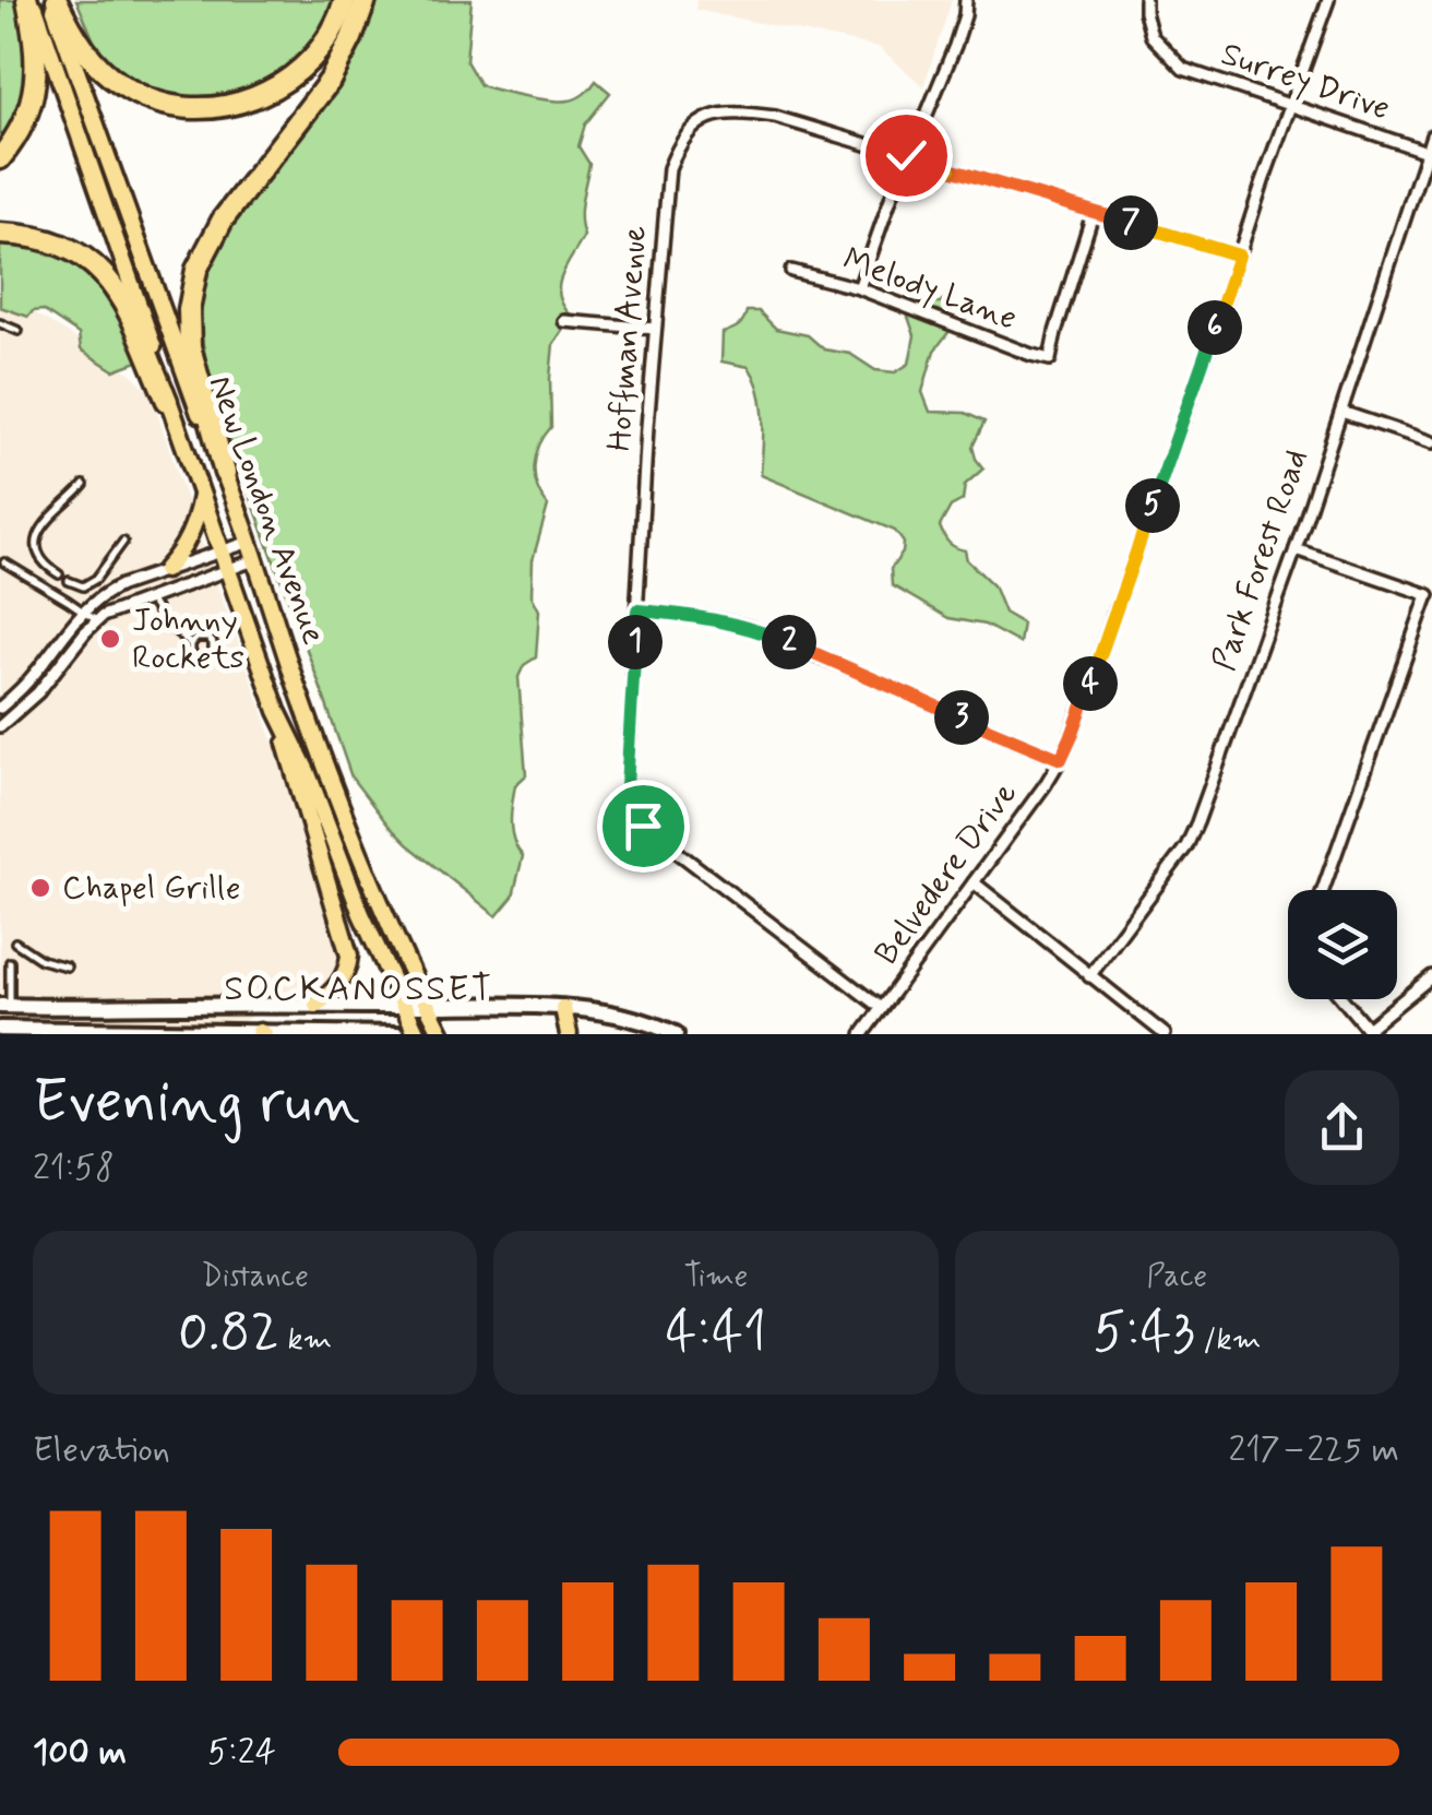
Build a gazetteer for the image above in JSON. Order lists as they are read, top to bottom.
{
  "streets": {
    "main road": ["New London Avenue"],
    "street": [
      "Surrey Drive",
      "Melody Lane",
      "Hoffman Avenue",
      "Park Forest Road",
      "Belvedere Drive"
    ]
  },
  "crossings": [
    ["Surrey Drive", "Park Forest Road"],
    ["Surrey Drive", "Belvedere Drive"],
    ["Melody Lane", "Hoffman Avenue"],
    ["Hoffman Avenue", "Belvedere Drive"]
  ],
  "districts": ["SOCKANOSSET"],
  "places": ["Johnny Rockets", "Chapel Grille"],
  "page": {
    "pins": [
      "7",
      "6",
      "5",
      "1",
      "2",
      "4",
      "3"
    ],
    "heading": ["Evening run", "21:58"],
    "stats": [
      ["Distance", "0.82 km"],
      ["Time", "4:41"],
      ["Pace", "5:43 /km"]
    ],
    "chart": ["Elevation", "217–225 m"],
    "list": [
      {
        "name": "100 m",
        "note": "5:24"
      }
    ]
  }
}
